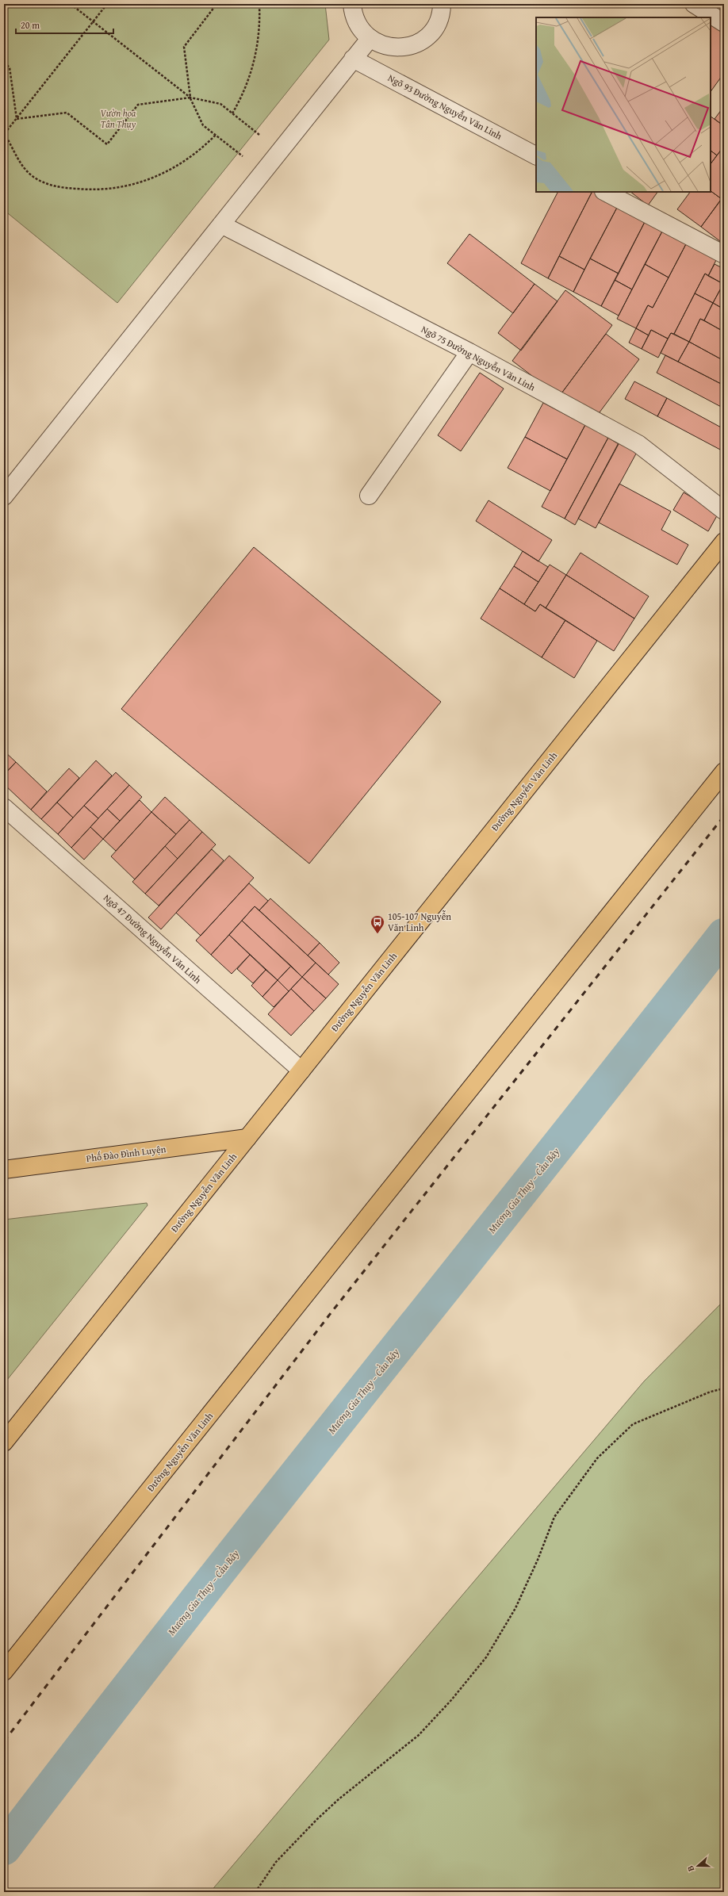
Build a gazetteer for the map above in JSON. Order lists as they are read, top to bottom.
{
  "streets": {
    "main road": ["Đường Nguyễn Văn Linh", "Phố Đào Đình Luyện"],
    "street": ["Ngõ 93 Đường Nguyễn Văn Linh", "Ngõ 75 Đường Nguyễn Văn Linh", "Ngõ 47 Đường Nguyễn Văn Linh"]
  },
  "crossings": [
    ["Đường Nguyễn Văn Linh", "Ngõ 47 Đường Nguyễn Văn Linh"],
    ["Đường Nguyễn Văn Linh", "Phố Đào Đình Luyện"]
  ],
  "water": ["Mương Gia Thụy – Cầu Bây"],
  "parks": ["Vườn hoa Tân Thụy"],
  "places": {
    "bus stop": ["105-107 Nguyễn Văn Linh"]
  },
  "scale_bar": "20 m",
  "north": "left"
}
